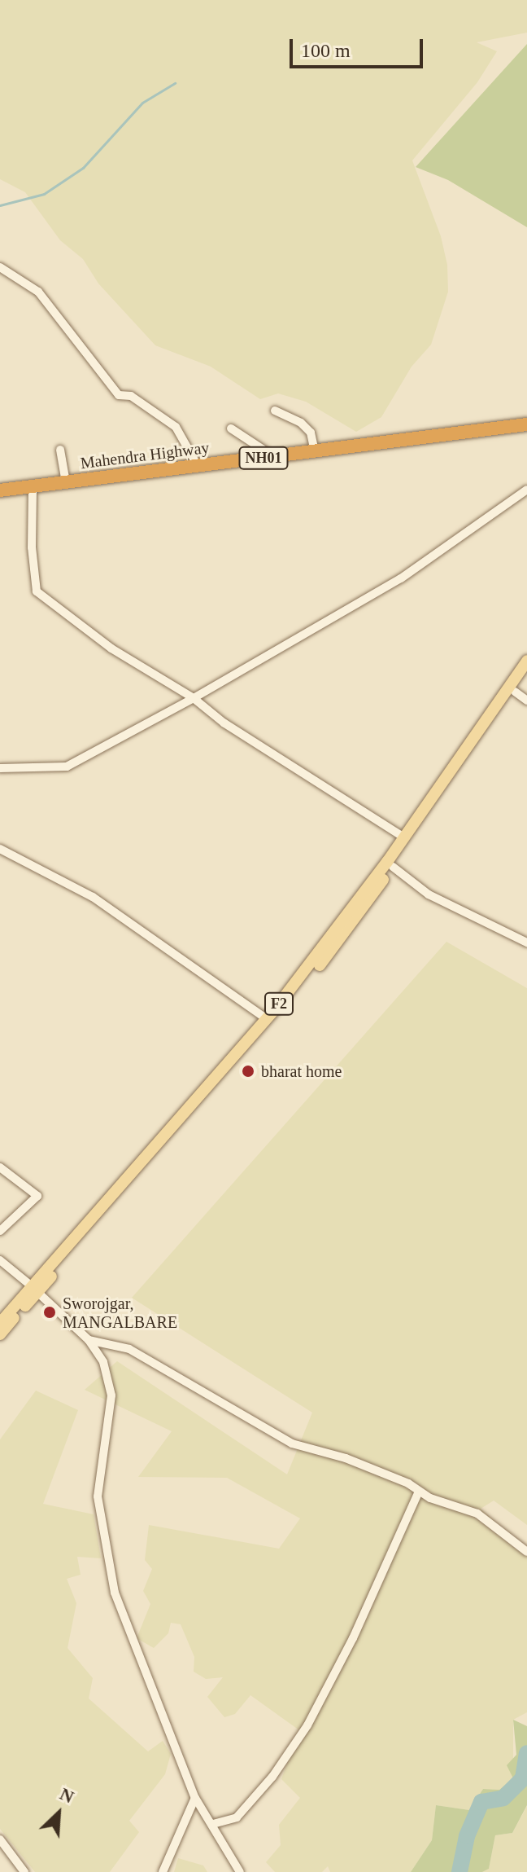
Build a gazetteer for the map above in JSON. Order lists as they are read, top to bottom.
{
  "streets": {
    "highway": ["Mahendra Highway", "NH01"],
    "main road": ["F2"]
  },
  "places": ["bharat home", "Sworojgar, MANGALBARE"],
  "scale_bar": "100 m",
  "north": "top right"
}
